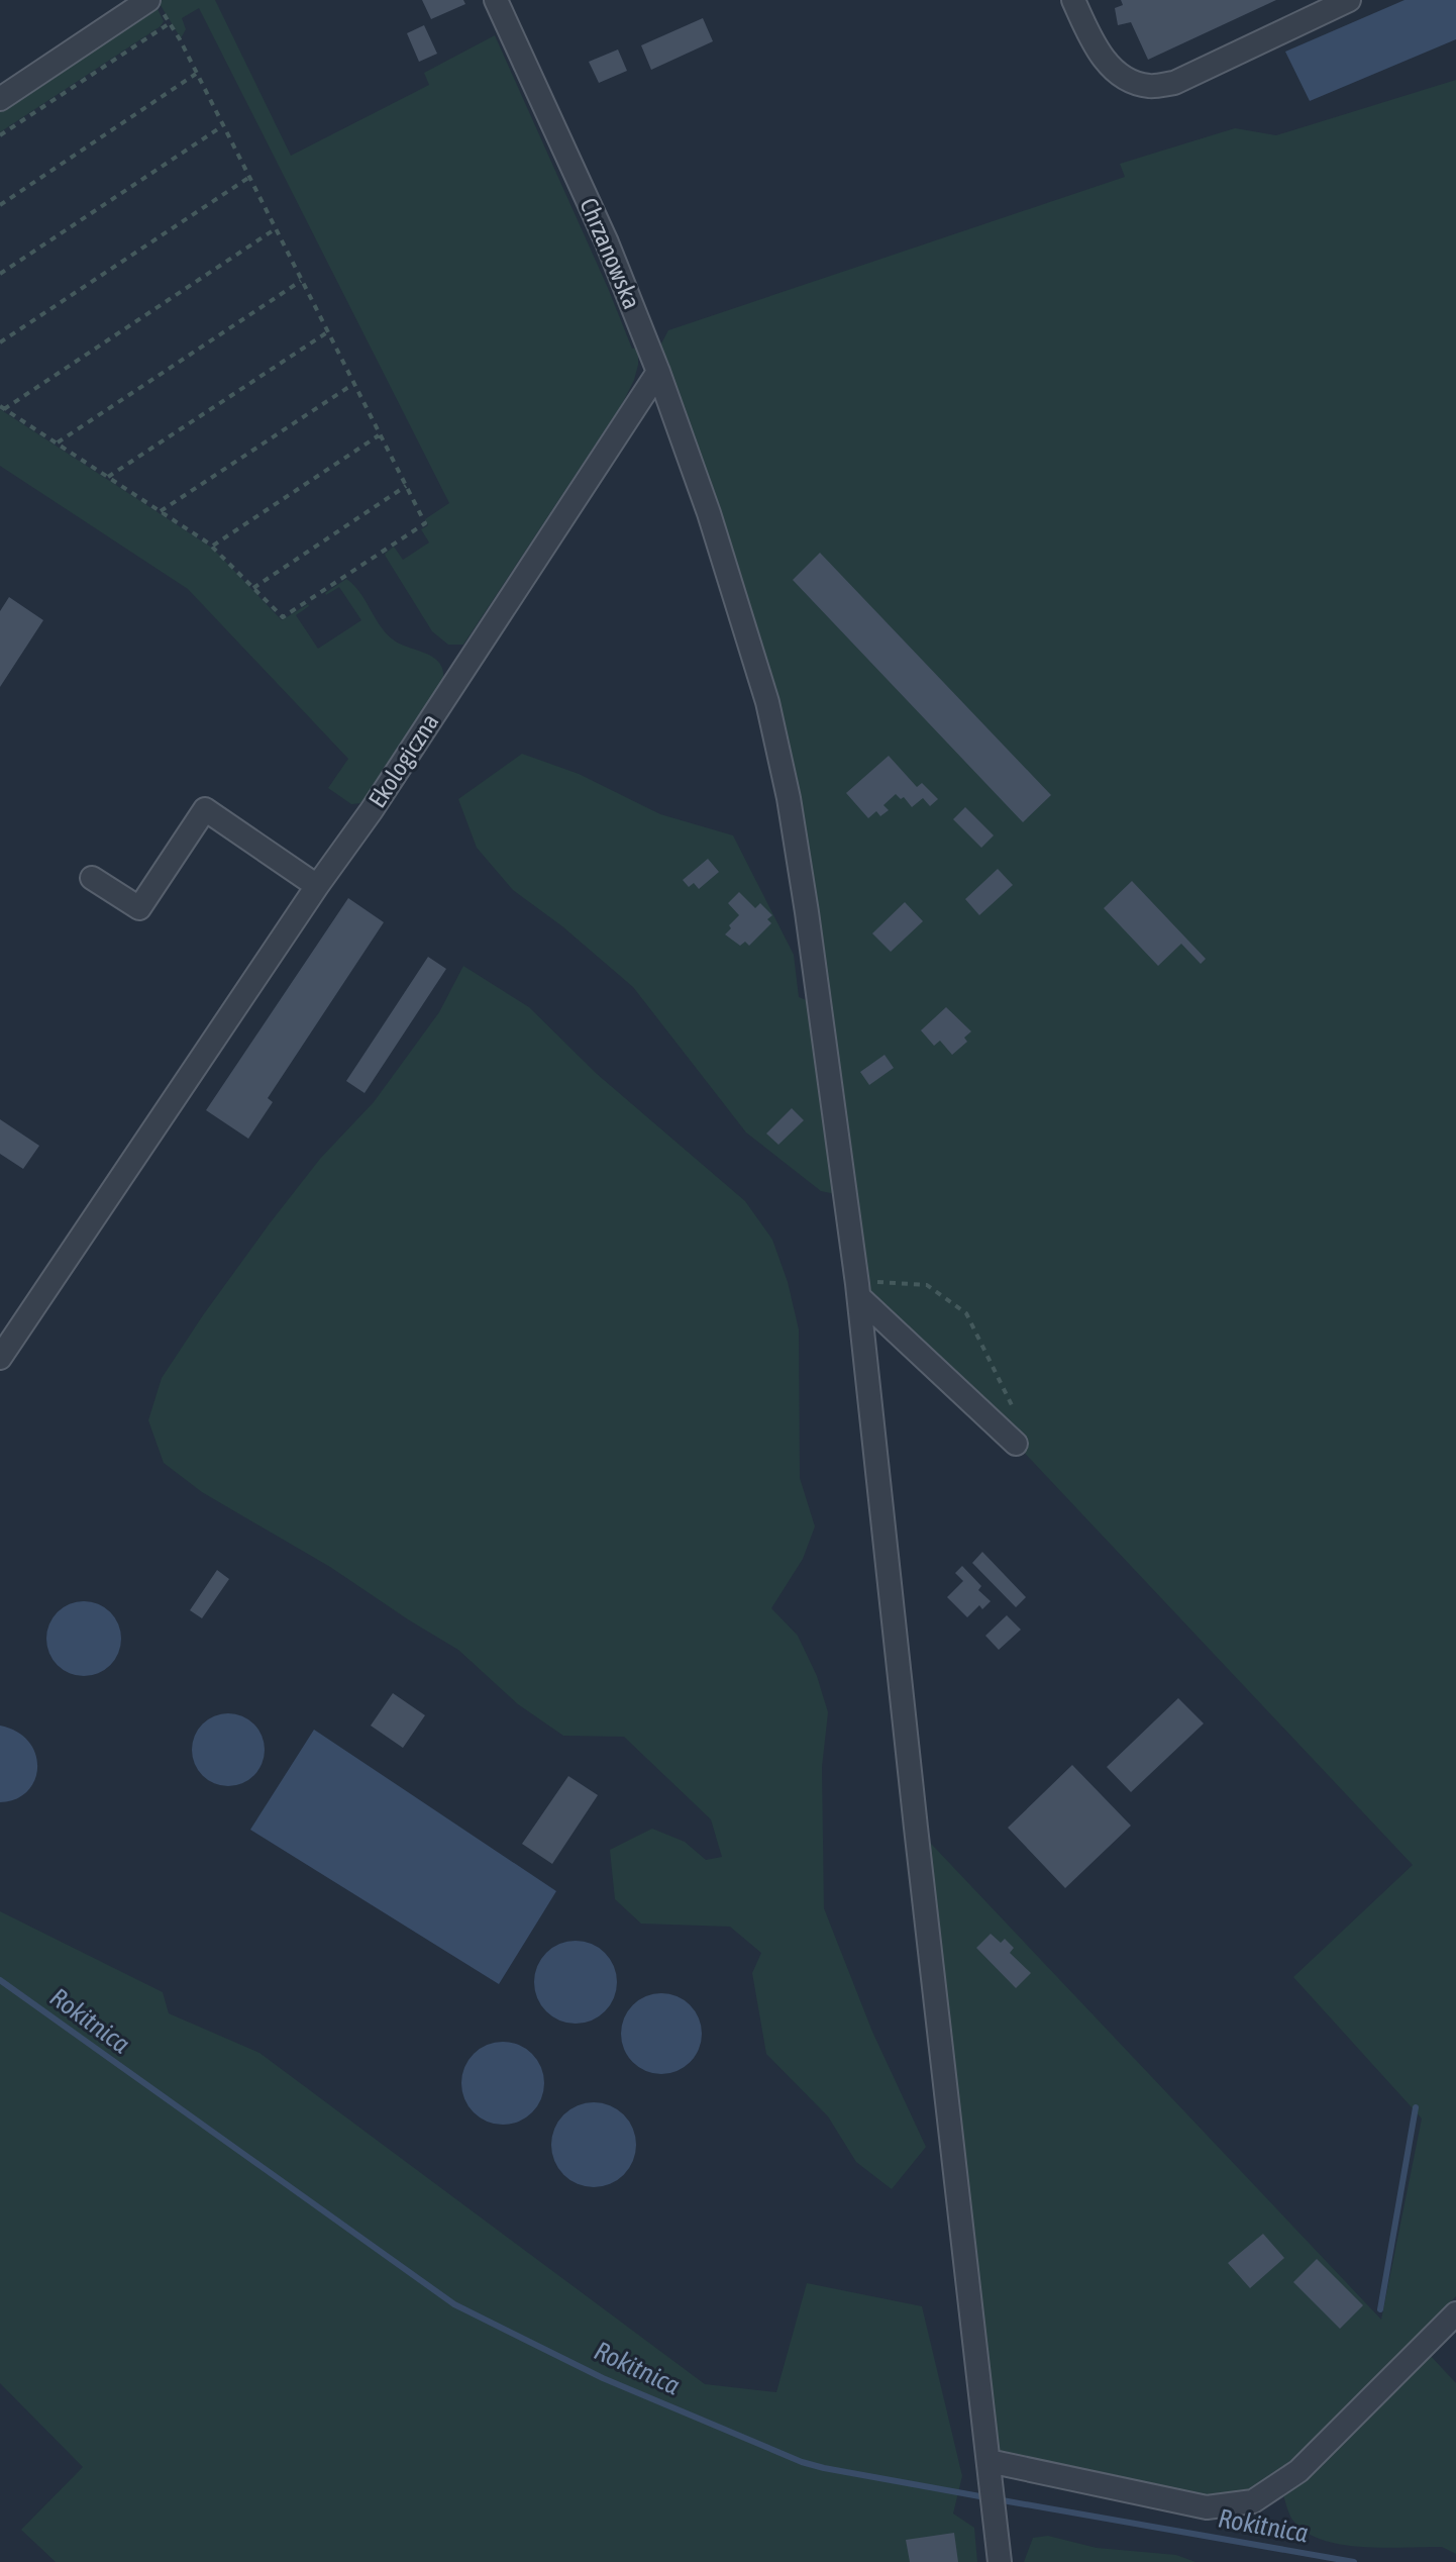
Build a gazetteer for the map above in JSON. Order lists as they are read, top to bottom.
{
  "streets": {
    "street": ["Chrzanowska", "Ekologiczna"]
  },
  "crossings": [
    ["Chrzanowska", "Ekologiczna"]
  ],
  "water": ["Rokitnica"]
}
